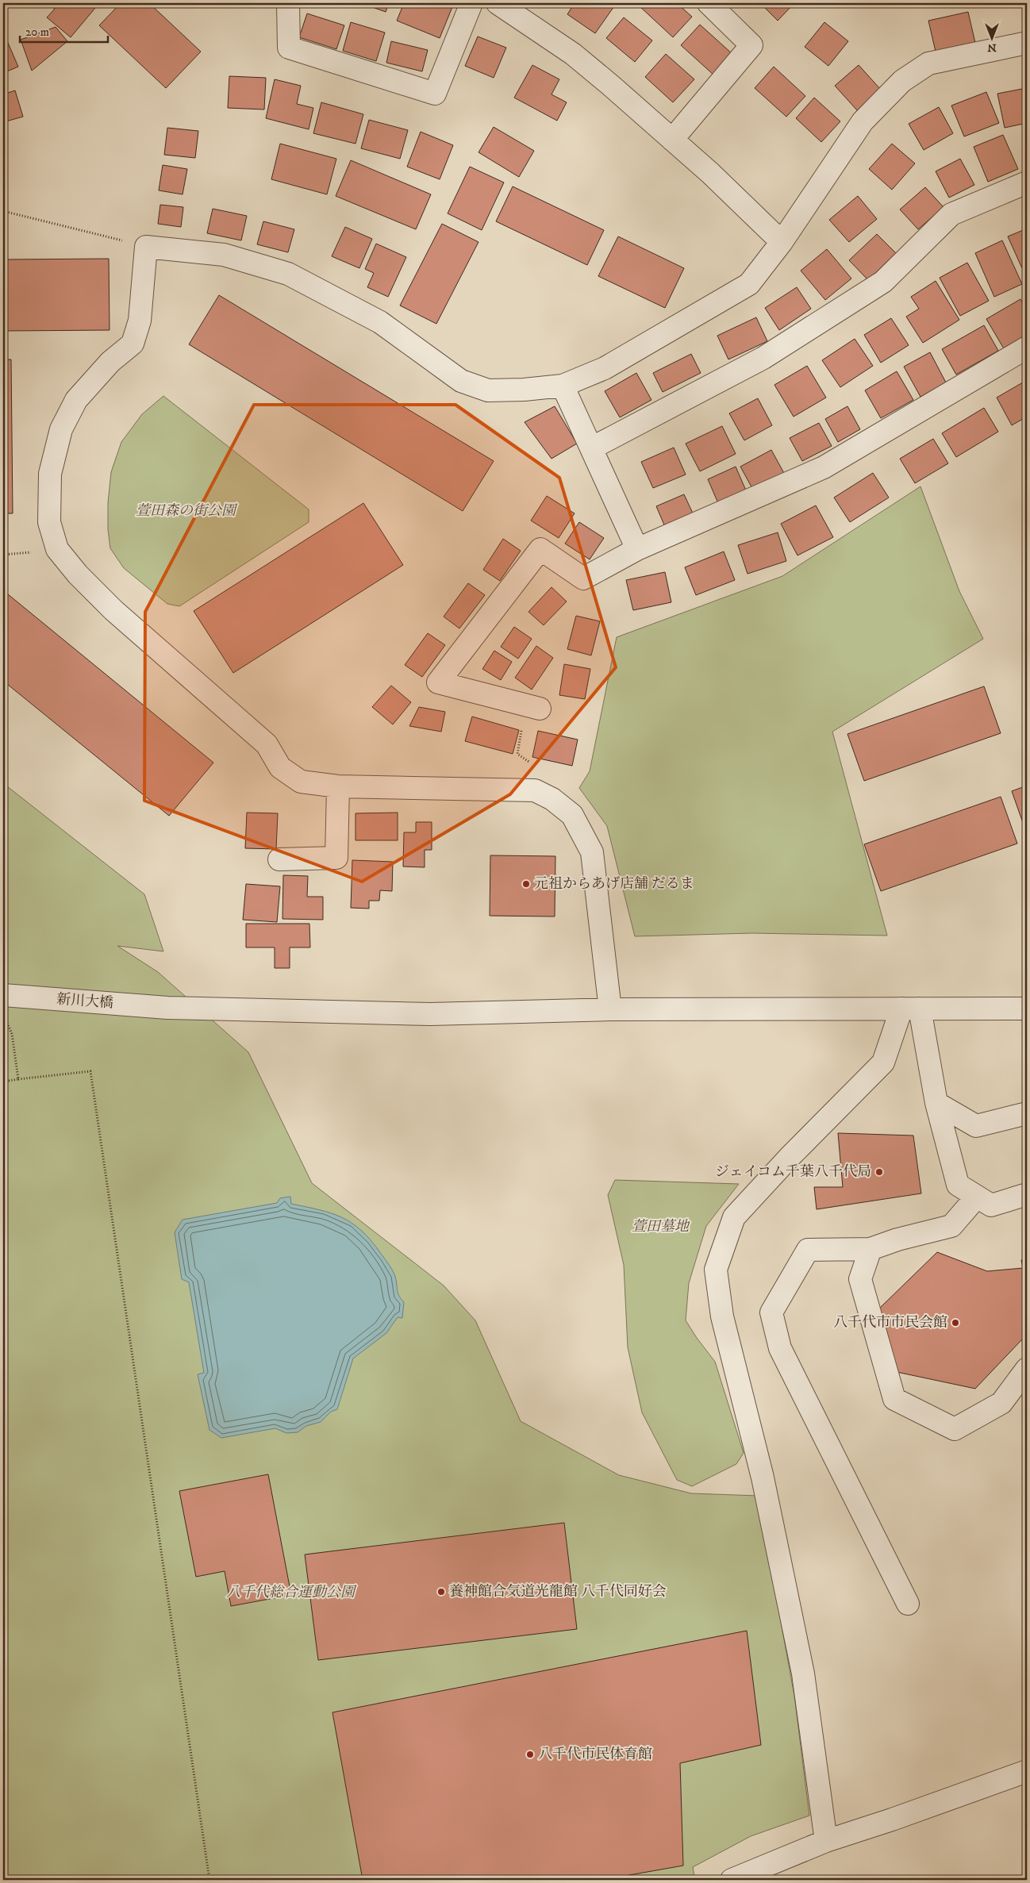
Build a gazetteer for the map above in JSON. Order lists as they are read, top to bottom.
{
  "streets": {
    "street": ["新川大橋"]
  },
  "parks": ["萱田森の街公園", "萱田墓地", "八千代総合運動公園"],
  "places": [
    "元祖からあげ店舗 だるま",
    "ジェイコム千葉八千代局",
    "八千代市市民会館",
    "養神館合気道光龍館 八千代同好会",
    "八千代市民体育館"
  ],
  "scale_bar": "20 m",
  "north": "bottom"
}
